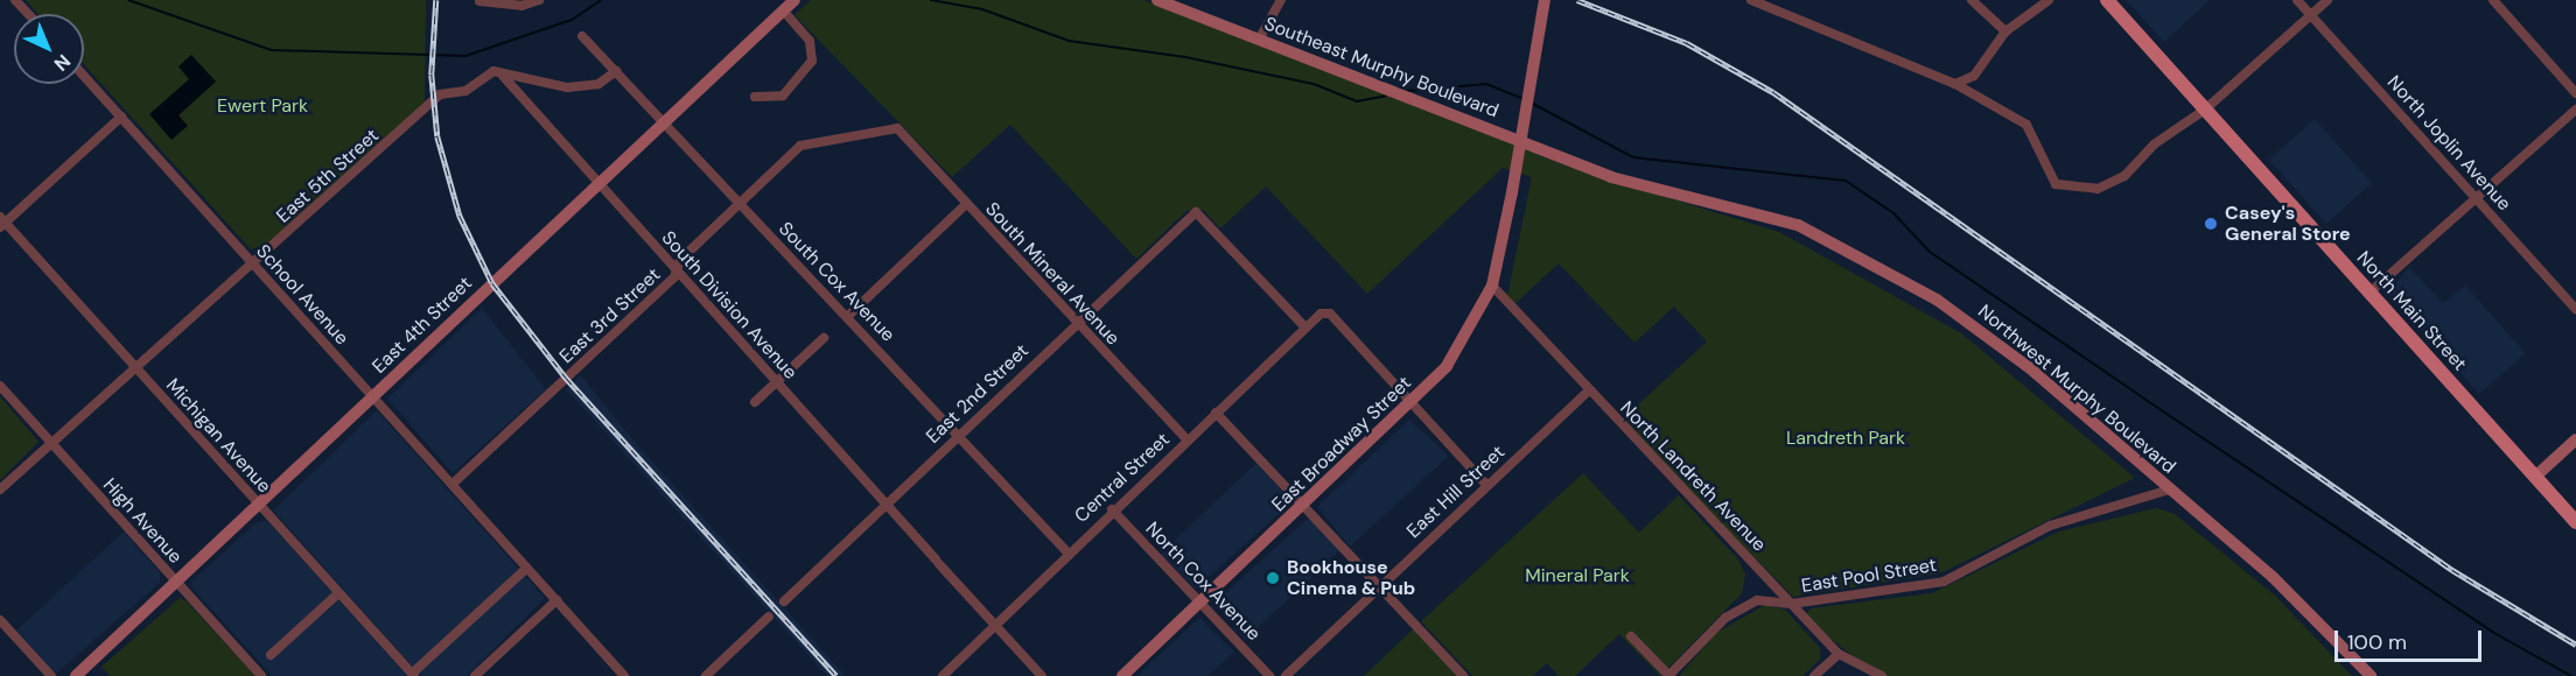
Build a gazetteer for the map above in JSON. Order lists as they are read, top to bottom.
{
  "streets": {
    "main road": ["North Main Street"],
    "street": [
      "Southeast Murphy Boulevard",
      "North Joplin Avenue",
      "East 5th Street",
      "South Mineral Avenue",
      "South Cox Avenue",
      "School Avenue",
      "South Division Avenue",
      "East 3rd Street",
      "East 4th Street",
      "Northwest Murphy Boulevard",
      "East 2nd Street",
      "Michigan Avenue",
      "East Broadway Street",
      "North Landreth Avenue",
      "Central Street",
      "East Hill Street",
      "High Avenue",
      "East Pool Street",
      "North Cox Avenue"
    ]
  },
  "crossings": [
    ["Southeast Murphy Boulevard", "Northwest Murphy Boulevard"],
    ["East 5th Street", "South Cox Avenue"],
    ["East 5th Street", "School Avenue"],
    ["East 5th Street", "South Division Avenue"],
    ["East 5th Street", "Michigan Avenue"],
    ["East 5th Street", "High Avenue"],
    ["South Mineral Avenue", "East 3rd Street"],
    ["South Mineral Avenue", "East 2nd Street"],
    ["South Mineral Avenue", "Central Street"],
    ["South Cox Avenue", "East 3rd Street"],
    ["South Cox Avenue", "East 4th Street"],
    ["South Cox Avenue", "East 2nd Street"],
    ["South Cox Avenue", "Central Street"],
    ["School Avenue", "East 3rd Street"],
    ["School Avenue", "East 4th Street"],
    ["South Division Avenue", "East 3rd Street"],
    ["South Division Avenue", "East 4th Street"],
    ["South Division Avenue", "East 2nd Street"],
    ["South Division Avenue", "Central Street"],
    ["East 4th Street", "Michigan Avenue"],
    ["East 4th Street", "High Avenue"],
    ["Northwest Murphy Boulevard", "East Pool Street"],
    ["East 2nd Street", "Central Street"],
    ["East Broadway Street", "North Landreth Avenue"],
    ["East Broadway Street", "Central Street"],
    ["East Broadway Street", "North Cox Avenue"],
    ["North Landreth Avenue", "East Hill Street"],
    ["North Landreth Avenue", "East Pool Street"],
    ["Central Street", "North Cox Avenue"]
  ],
  "parks": ["Ewert Park", "Landreth Park", "Mineral Park"],
  "places": ["Casey's General Store", "Bookhouse Cinema & Pub"],
  "scale_bar": "100 m",
  "north": "bottom right"
}
